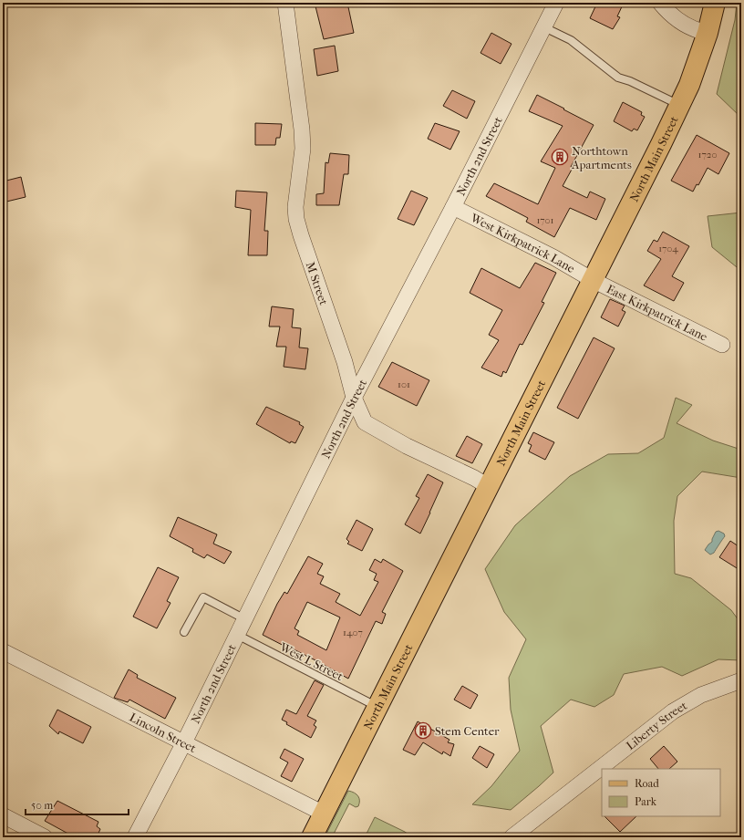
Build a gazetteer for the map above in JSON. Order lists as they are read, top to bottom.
{
  "streets": {
    "main road": ["North Main Street"],
    "street": [
      "North 2nd Street",
      "West Kirkpatrick Lane",
      "M Street",
      "East Kirkpatrick Lane",
      "Liberty Street",
      "Lincoln Street"
    ],
    "lane": ["West L Street"]
  },
  "crossings": [
    ["North 2nd Street", "West Kirkpatrick Lane"],
    ["North 2nd Street", "M Street"],
    ["North 2nd Street", "West L Street"],
    ["North 2nd Street", "Lincoln Street"],
    ["North Main Street", "West Kirkpatrick Lane"],
    ["North Main Street", "M Street"],
    ["North Main Street", "East Kirkpatrick Lane"],
    ["North Main Street", "West L Street"],
    ["North Main Street", "Lincoln Street"],
    ["West Kirkpatrick Lane", "East Kirkpatrick Lane"]
  ],
  "places": {
    "building": ["Northtown Apartments", "Stem Center"]
  },
  "house_numbers": [
    "1720",
    "1701",
    "1704",
    "101",
    "1407"
  ],
  "legend": ["Road", "Park"],
  "scale_bar": "50 m"
}
